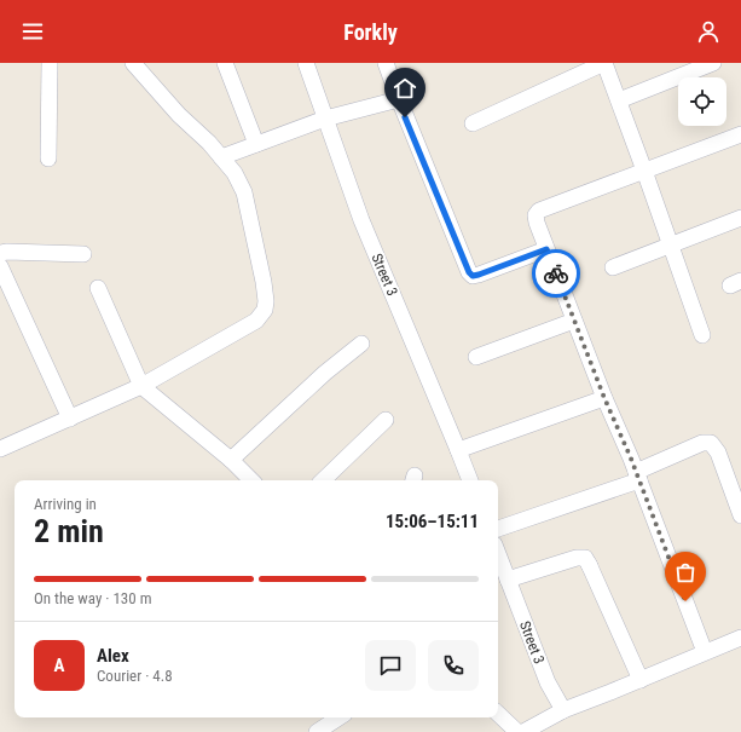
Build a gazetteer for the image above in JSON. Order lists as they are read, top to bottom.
{
  "streets": {
    "street": ["Street 3"]
  },
  "page": {
    "header": "Forkly",
    "heading": ["2 min", "Arriving in", "15:06–15:11"],
    "panel": ["Alex", "Courier · 4.8"],
    "bar": "On the way · 130 m",
    "round": "A"
  }
}
